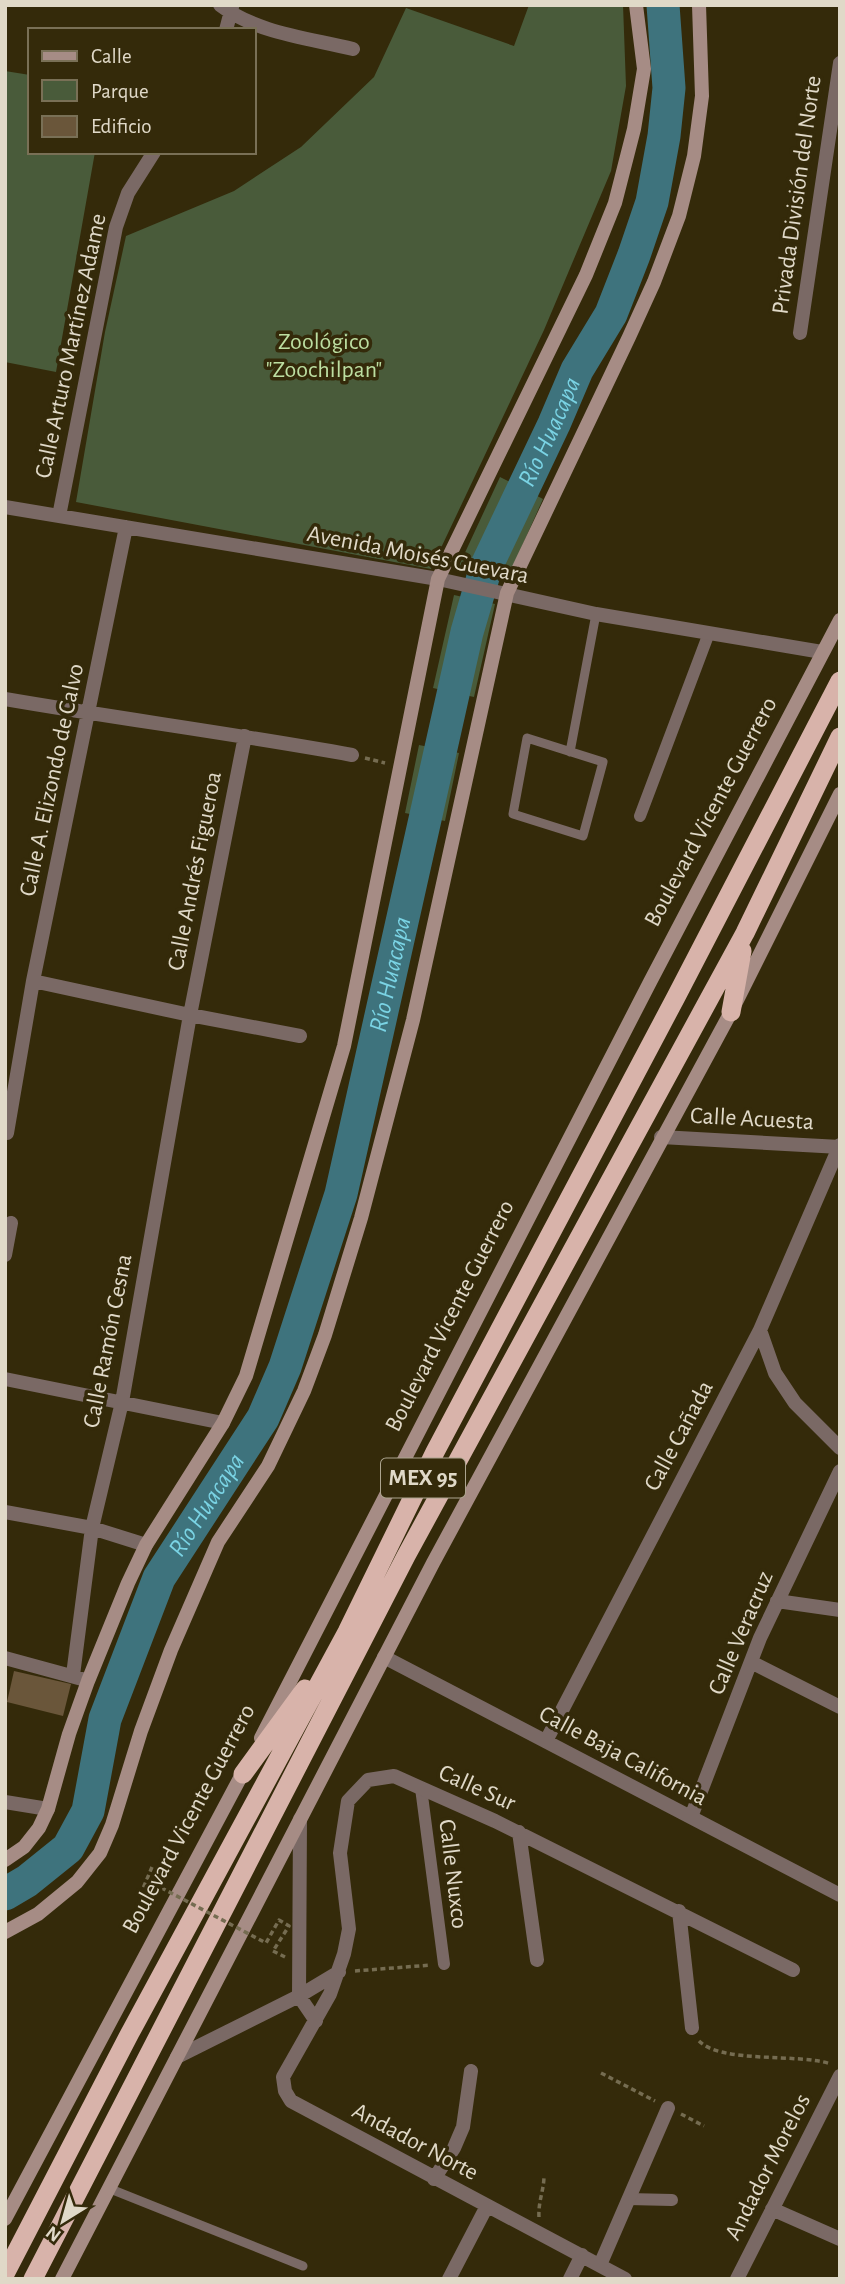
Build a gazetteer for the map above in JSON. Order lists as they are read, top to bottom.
{
  "streets": {
    "highway": ["Boulevard Vicente Guerrero", "MEX 95"],
    "street": [
      "Privada División del Norte",
      "Calle Arturo Martínez Adame",
      "Avenida Moisés Guevara",
      "Calle A. Elizondo de Calvo",
      "Calle Andrés Figueroa",
      "Calle Acuesta",
      "Calle Ramón Cesna",
      "Calle Cañada",
      "Calle Veracruz",
      "Calle Baja California",
      "Calle Sur",
      "Calle Nuxco",
      "Andador Norte",
      "Andador Morelos"
    ]
  },
  "crossings": [
    ["Calle Arturo Martínez Adame", "Avenida Moisés Guevara"],
    ["Avenida Moisés Guevara", "Calle A. Elizondo de Calvo"],
    ["Avenida Moisés Guevara", "Boulevard Vicente Guerrero"],
    ["Calle Andrés Figueroa", "Calle Ramón Cesna"],
    ["Calle Acuesta", "Calle Cañada"],
    ["Calle Cañada", "Calle Baja California"],
    ["Calle Veracruz", "Calle Baja California"],
    ["Calle Sur", "Calle Nuxco"],
    ["Calle Sur", "Andador Norte"]
  ],
  "water": ["Río Huacapa"],
  "parks": ["Zoológico \"Zoochilpan\""],
  "legend": ["Calle", "Parque", "Edificio"],
  "north": "bottom left"
}
